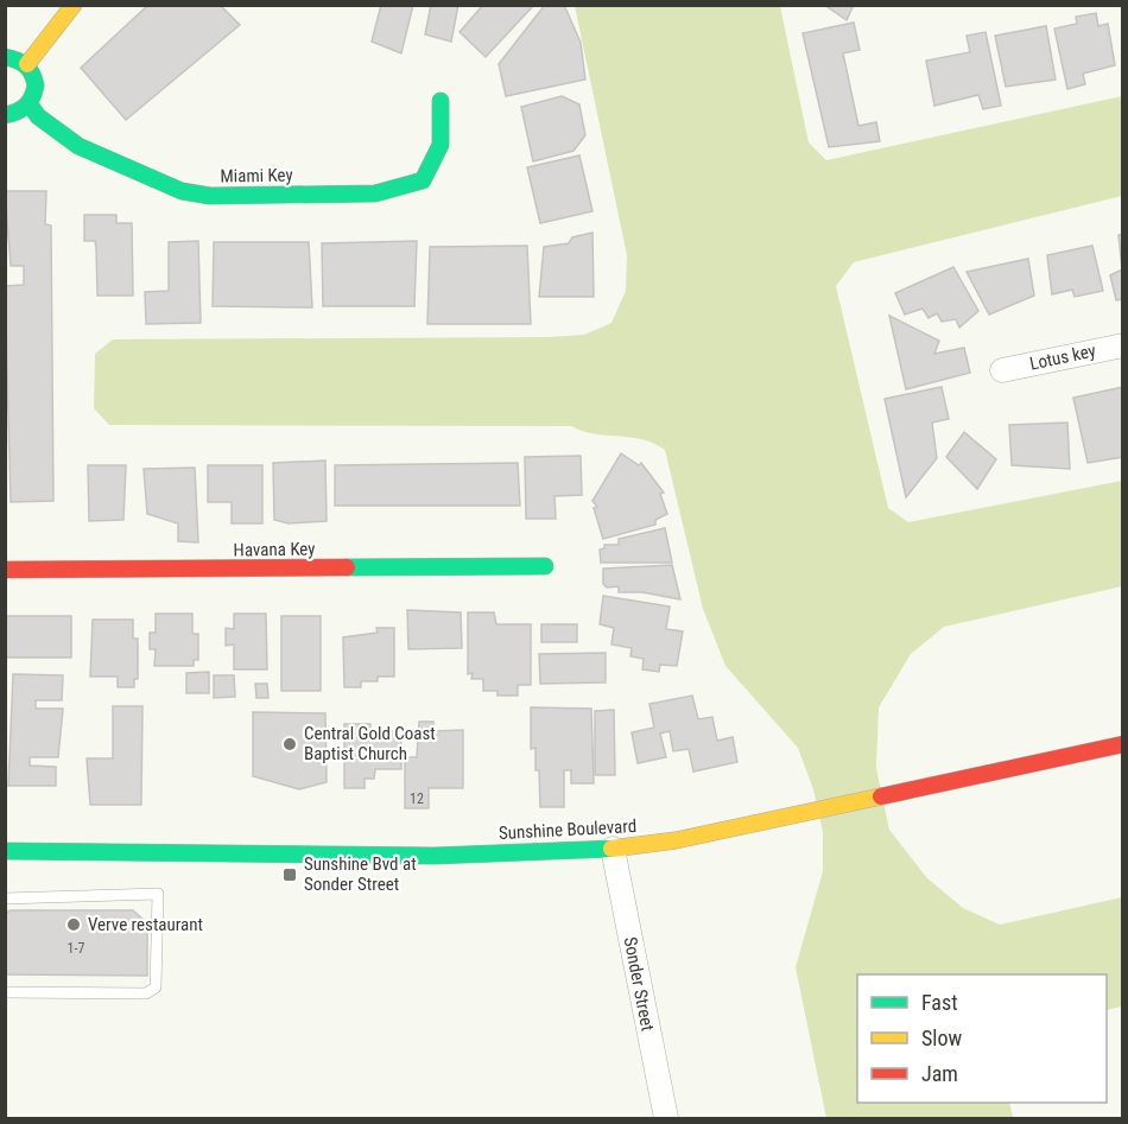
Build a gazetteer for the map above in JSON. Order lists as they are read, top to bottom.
{
  "streets": {
    "street": [
      "Miami Key",
      "Lotus key",
      "Havana Key",
      "Sunshine Boulevard",
      "Sonder Street"
    ]
  },
  "crossings": [
    ["Sunshine Boulevard", "Sonder Street"]
  ],
  "places": {
    "other": ["Central Gold Coast Baptist Church", "Verve restaurant"],
    "transit": ["Sunshine Bvd at Sonder Street"]
  },
  "house_numbers": ["12", "1-7"],
  "legend": ["Fast", "Slow", "Jam"]
}
